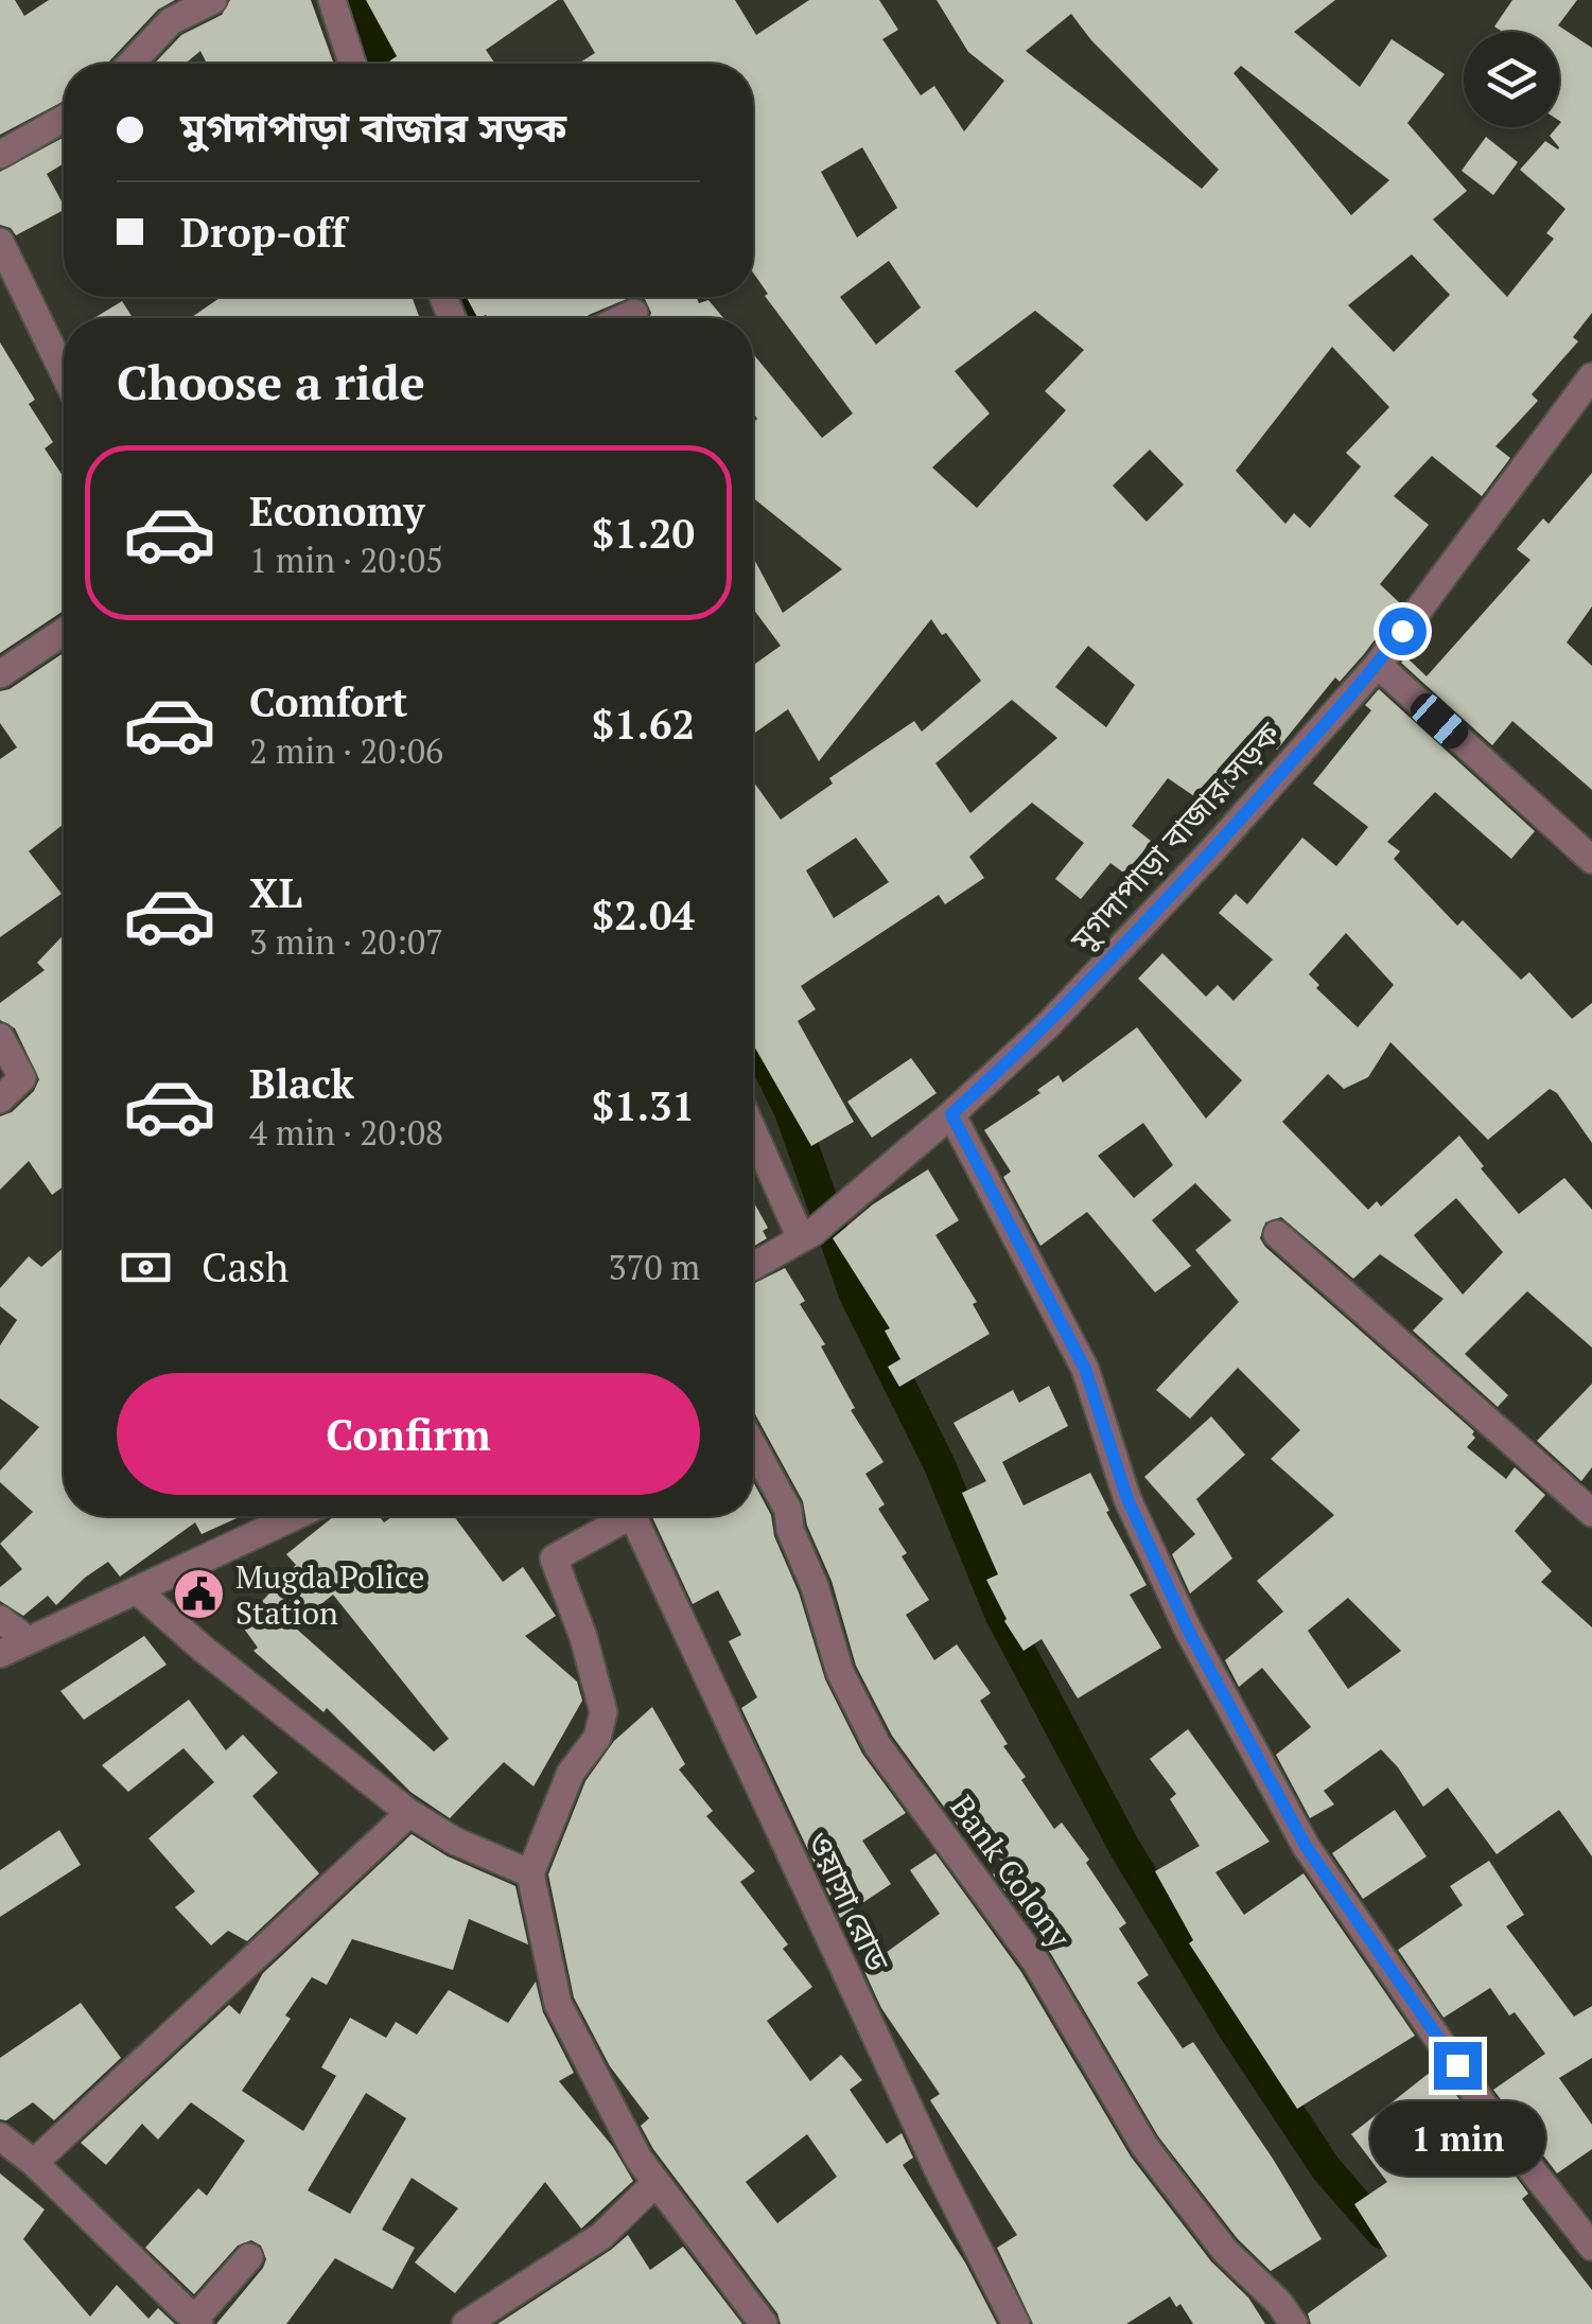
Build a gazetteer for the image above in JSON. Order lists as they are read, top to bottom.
{
  "streets": {
    "street": ["মুগদাপাড়া বাজার সড়ক", "Bank Colony", "ওয়াসা রোড"]
  },
  "places": {
    "public building": ["Mugda Police Station"]
  },
  "page": {
    "banner": ["মুগদাপাড়া বাজার সড়ক", "Drop-off"],
    "heading": "Choose a ride",
    "list": [
      {
        "name": "Economy",
        "note": "1 min · 20:05",
        "value": "$1.20"
      },
      {
        "name": "Comfort",
        "note": "2 min · 20:06",
        "value": "$1.62"
      },
      {
        "name": "XL",
        "note": "3 min · 20:07",
        "value": "$2.04"
      },
      {
        "name": "Black",
        "note": "4 min · 20:08",
        "value": "$1.31"
      }
    ],
    "pay": ["Cash", "370 m"],
    "buttons": "Confirm",
    "bubble": "1 min"
  }
}
